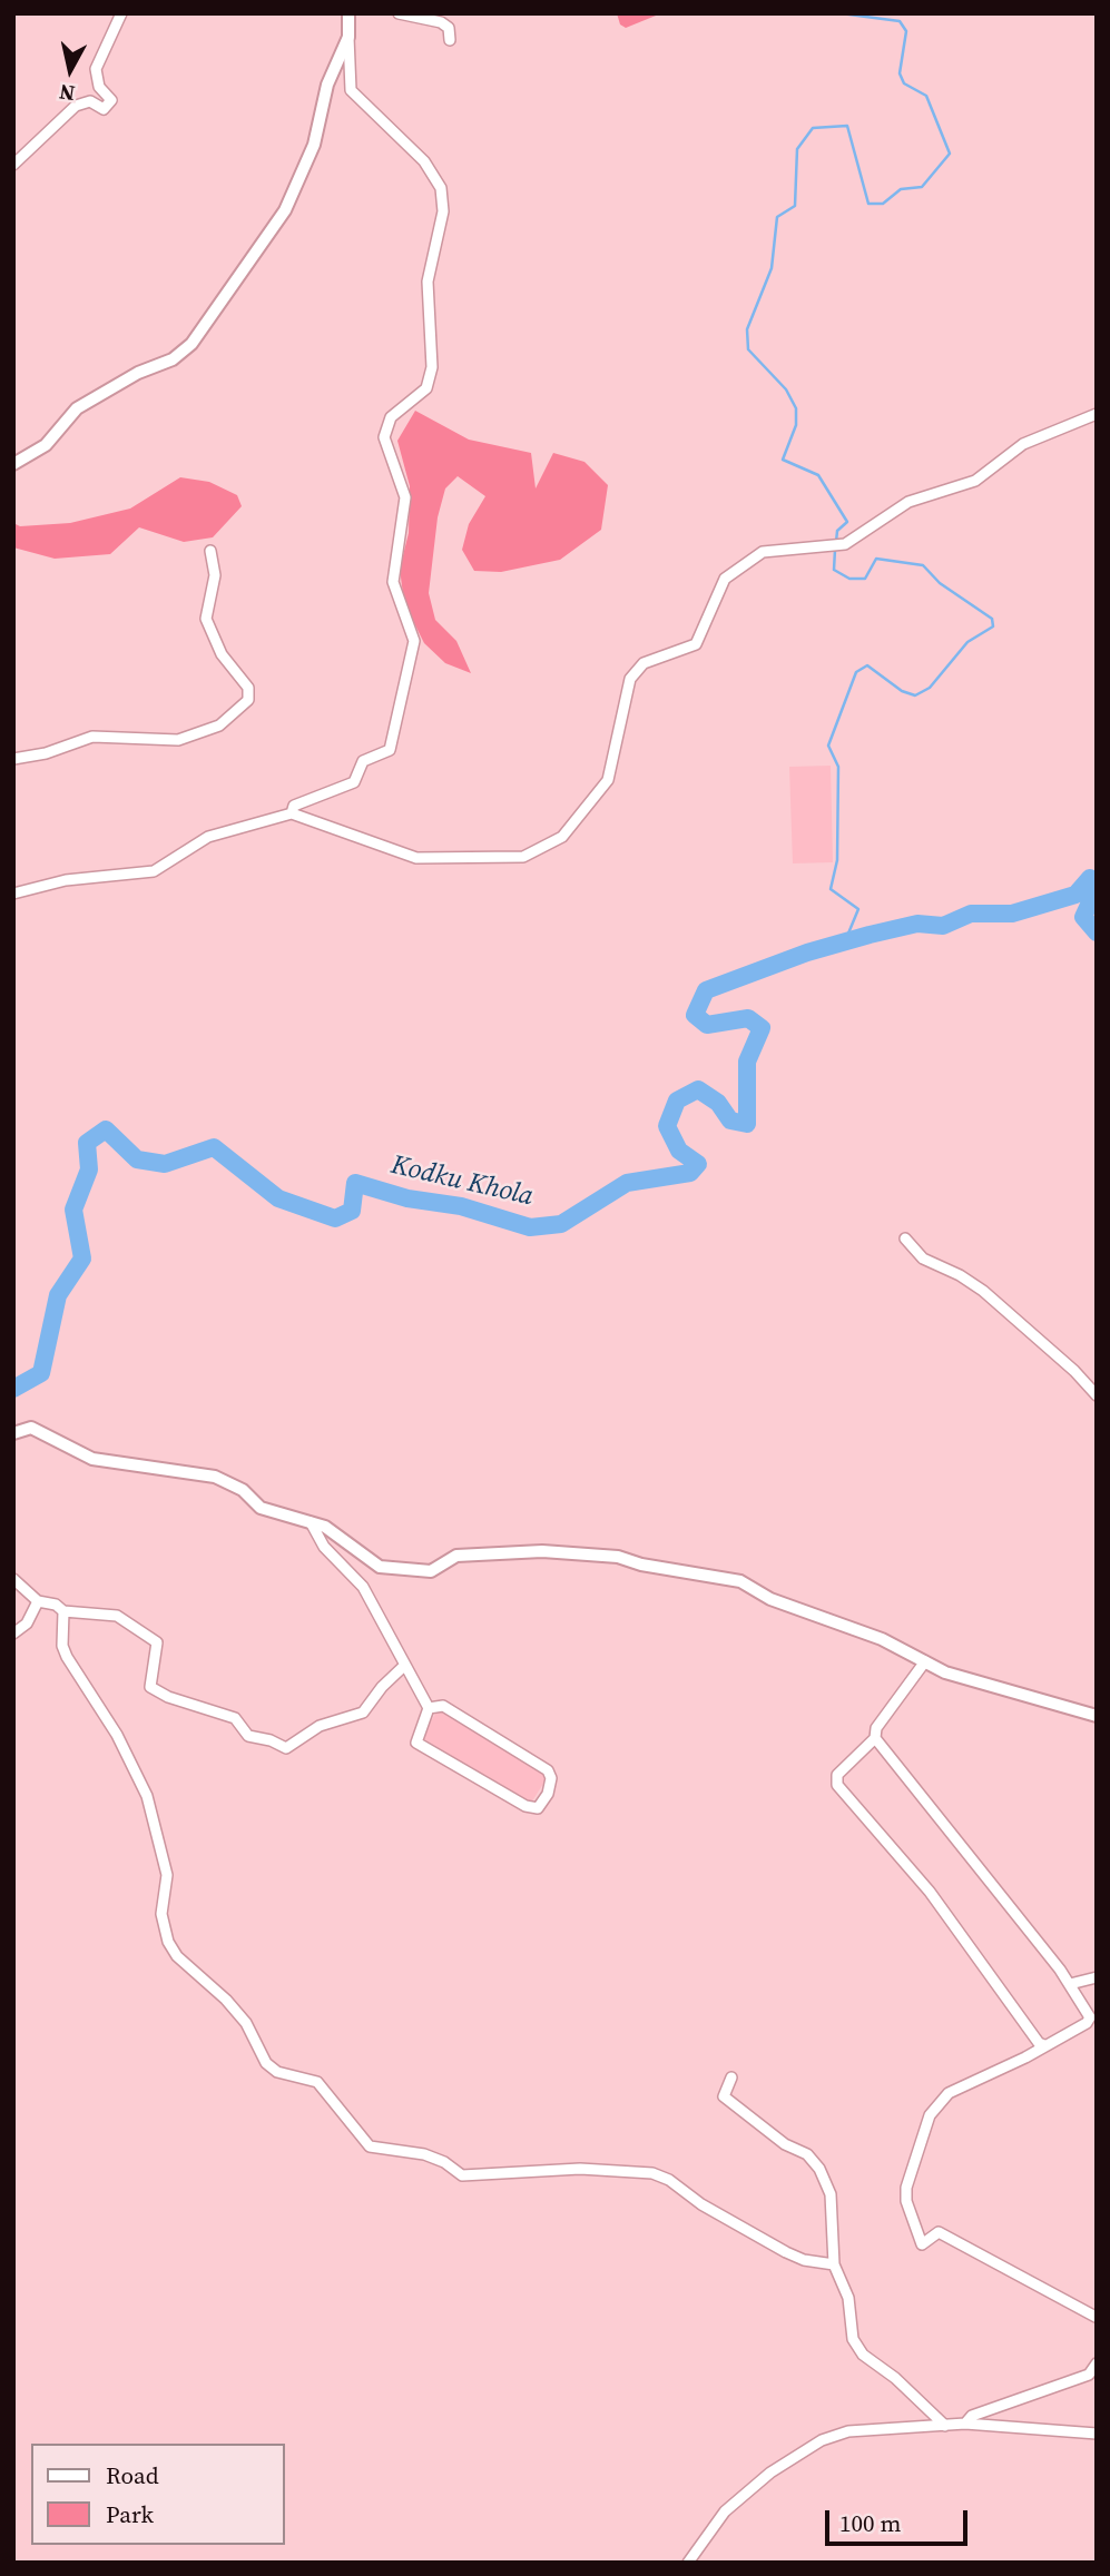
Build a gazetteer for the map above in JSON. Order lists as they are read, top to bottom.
{
  "water": ["Kodku Khola"],
  "legend": ["Road", "Park"],
  "scale_bar": "100 m",
  "north": "bottom"
}
